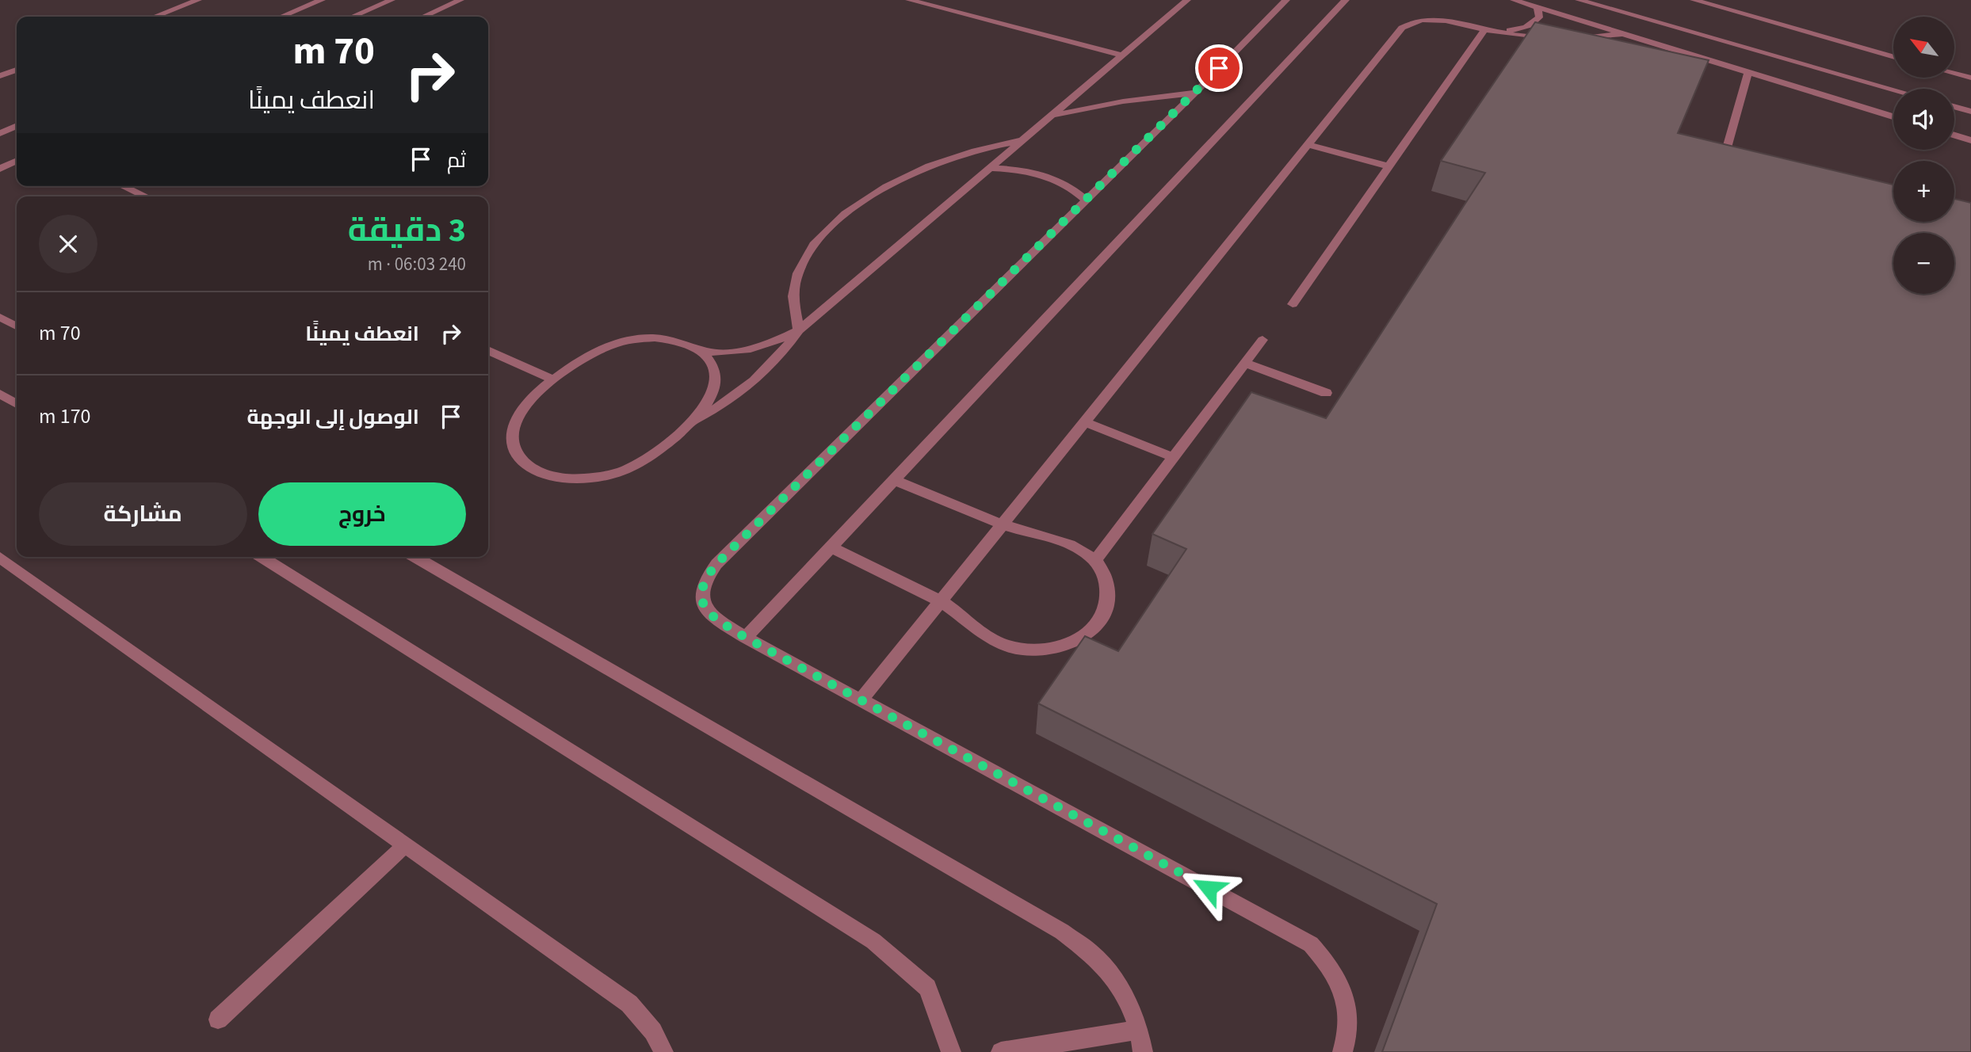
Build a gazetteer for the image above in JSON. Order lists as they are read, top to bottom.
{
  "north": "top left",
  "page": {
    "map_buttons": ["+", "−"],
    "turn": ["70 m", "انعطف يمينًا"],
    "then": "ثم",
    "heading": ["3 دقيقة", "240 m · 06:03"],
    "list": [
      {
        "name": "انعطف يمينًا",
        "value": "70 m"
      },
      {
        "name": "الوصول إلى الوجهة",
        "value": "170 m"
      }
    ],
    "buttons": ["خروج", "مشاركة"]
  }
}
